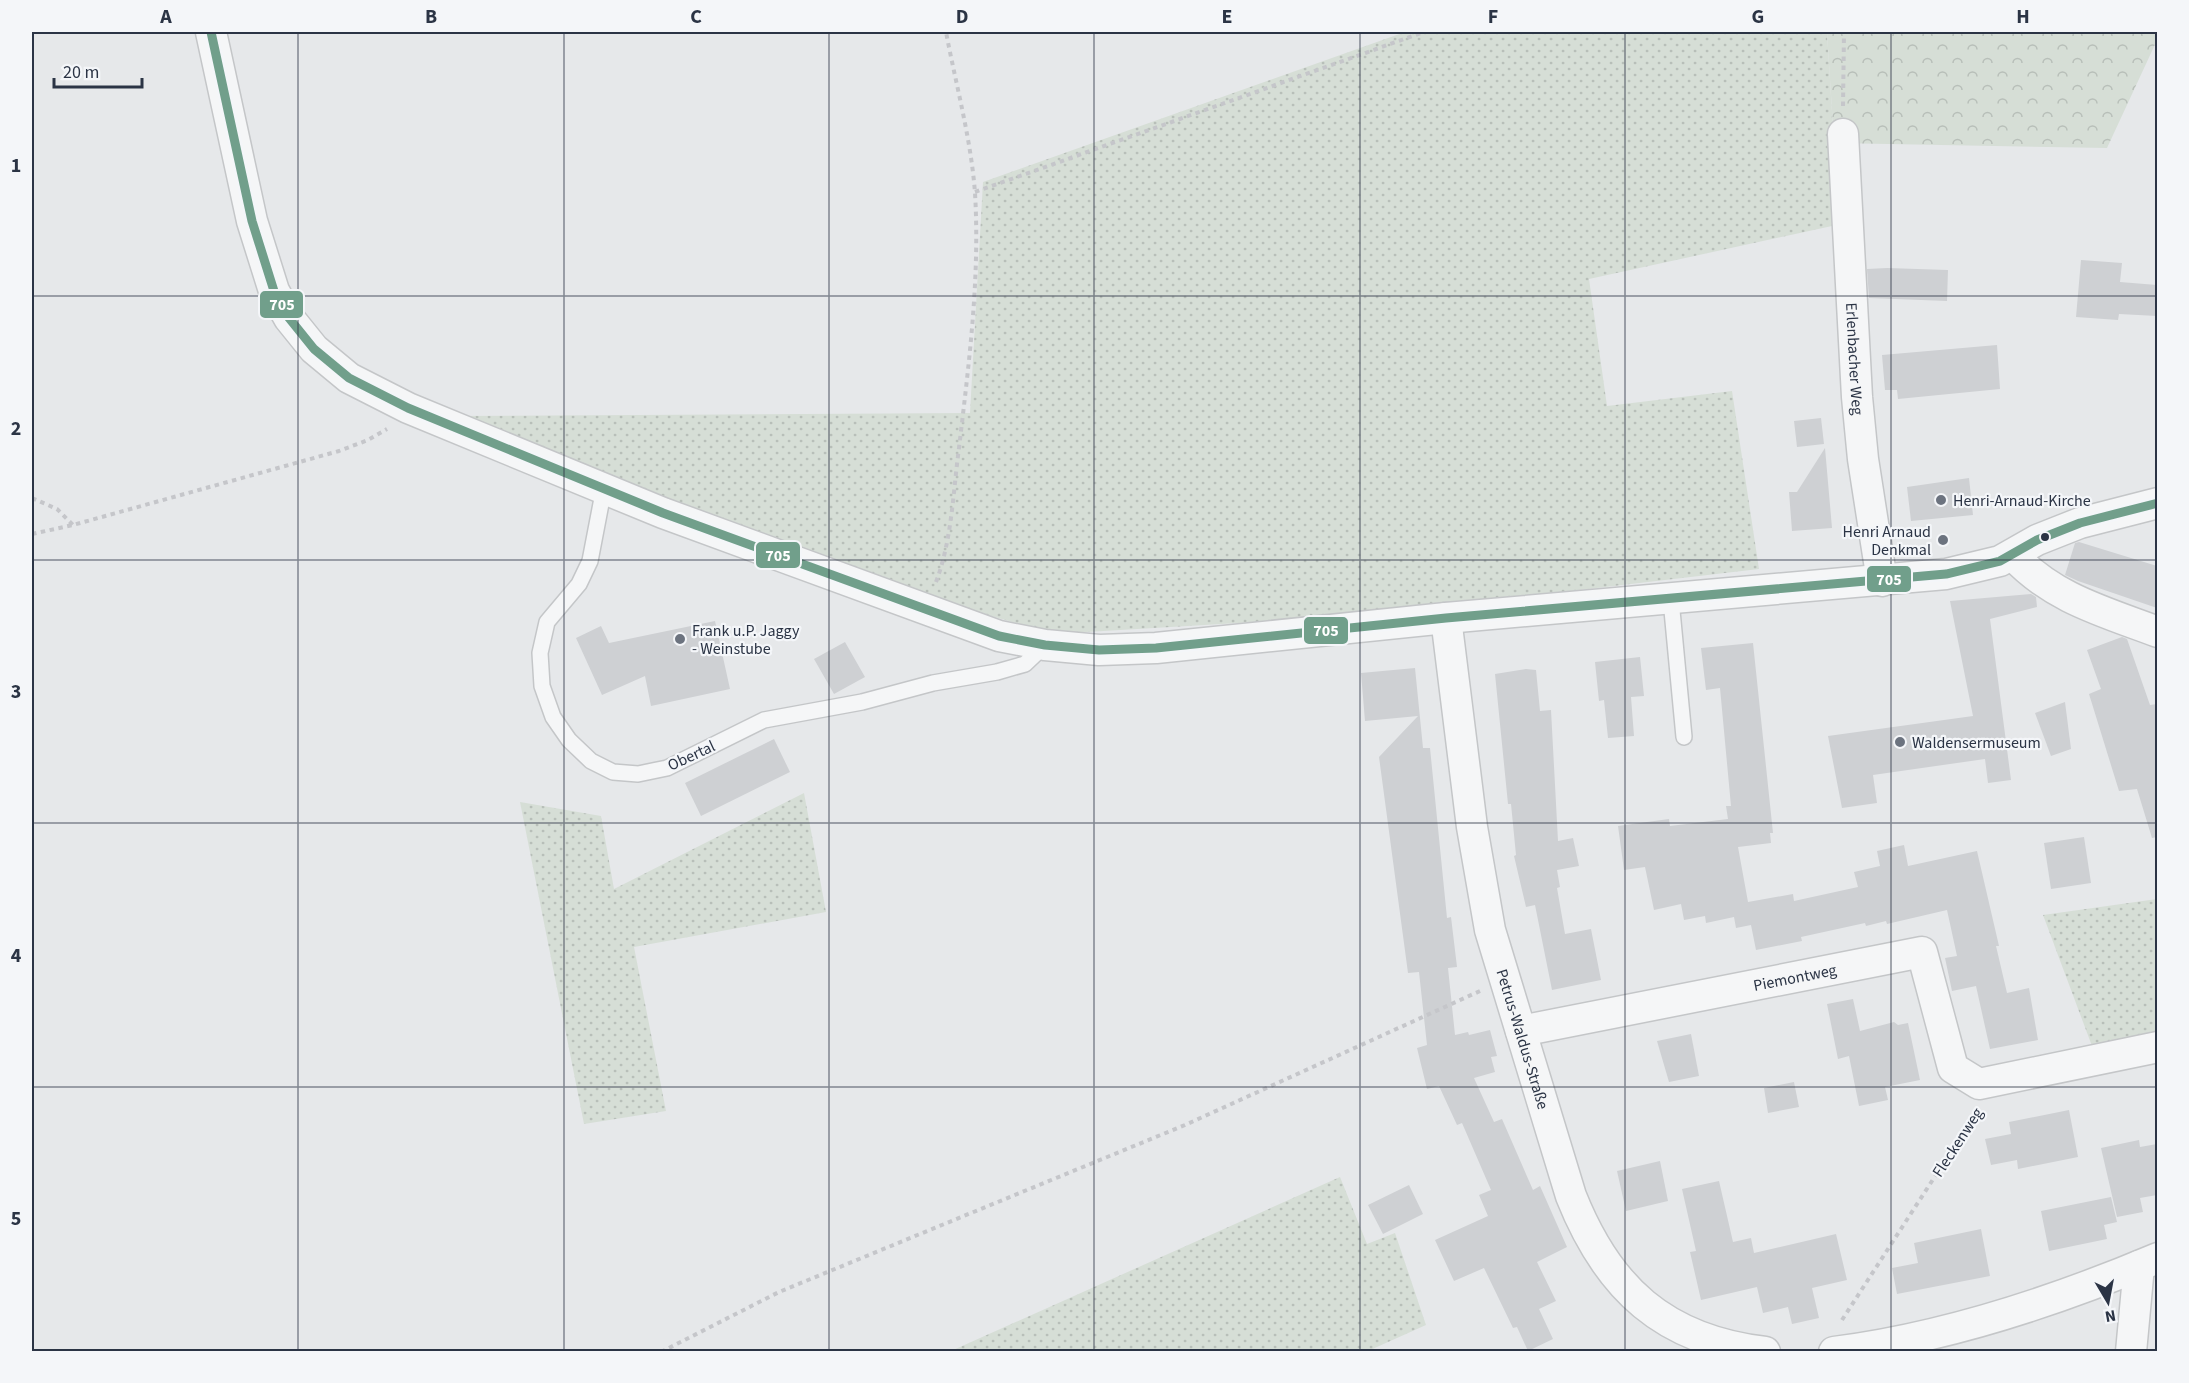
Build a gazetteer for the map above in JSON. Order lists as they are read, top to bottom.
{
  "streets": {
    "street": [
      "Erlenbacher Weg",
      "Piemontweg",
      "Petrus-Waldus-Straße",
      "Fleckenweg"
    ],
    "lane": ["Obertal"]
  },
  "crossings": [
    ["Piemontweg", "Petrus-Waldus-Straße"],
    ["Piemontweg", "Fleckenweg"]
  ],
  "places": [
    "Henri-Arnaud-Kirche",
    "Henri Arnaud Denkmal",
    "Frank u.P. Jaggy - Weinstube",
    "Waldensermuseum"
  ],
  "lines": ["transit line 705"],
  "scale_bar": "20 m",
  "north": "bottom",
  "grid": {
    "columns": [
      "A",
      "B",
      "C",
      "D",
      "E",
      "F",
      "G",
      "H"
    ],
    "rows": [
      "1",
      "2",
      "3",
      "4",
      "5"
    ]
  }
}
